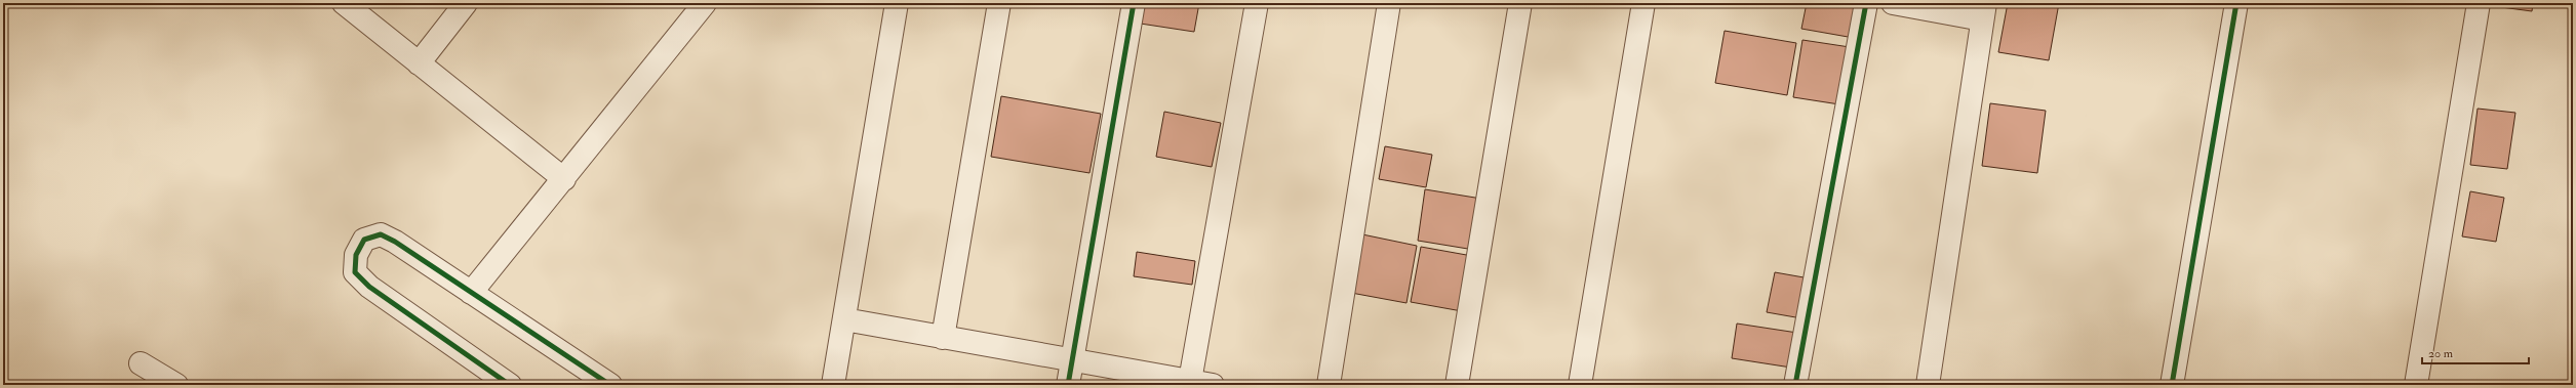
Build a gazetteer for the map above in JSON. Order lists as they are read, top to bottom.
{
  "scale_bar": "20 m"
}
